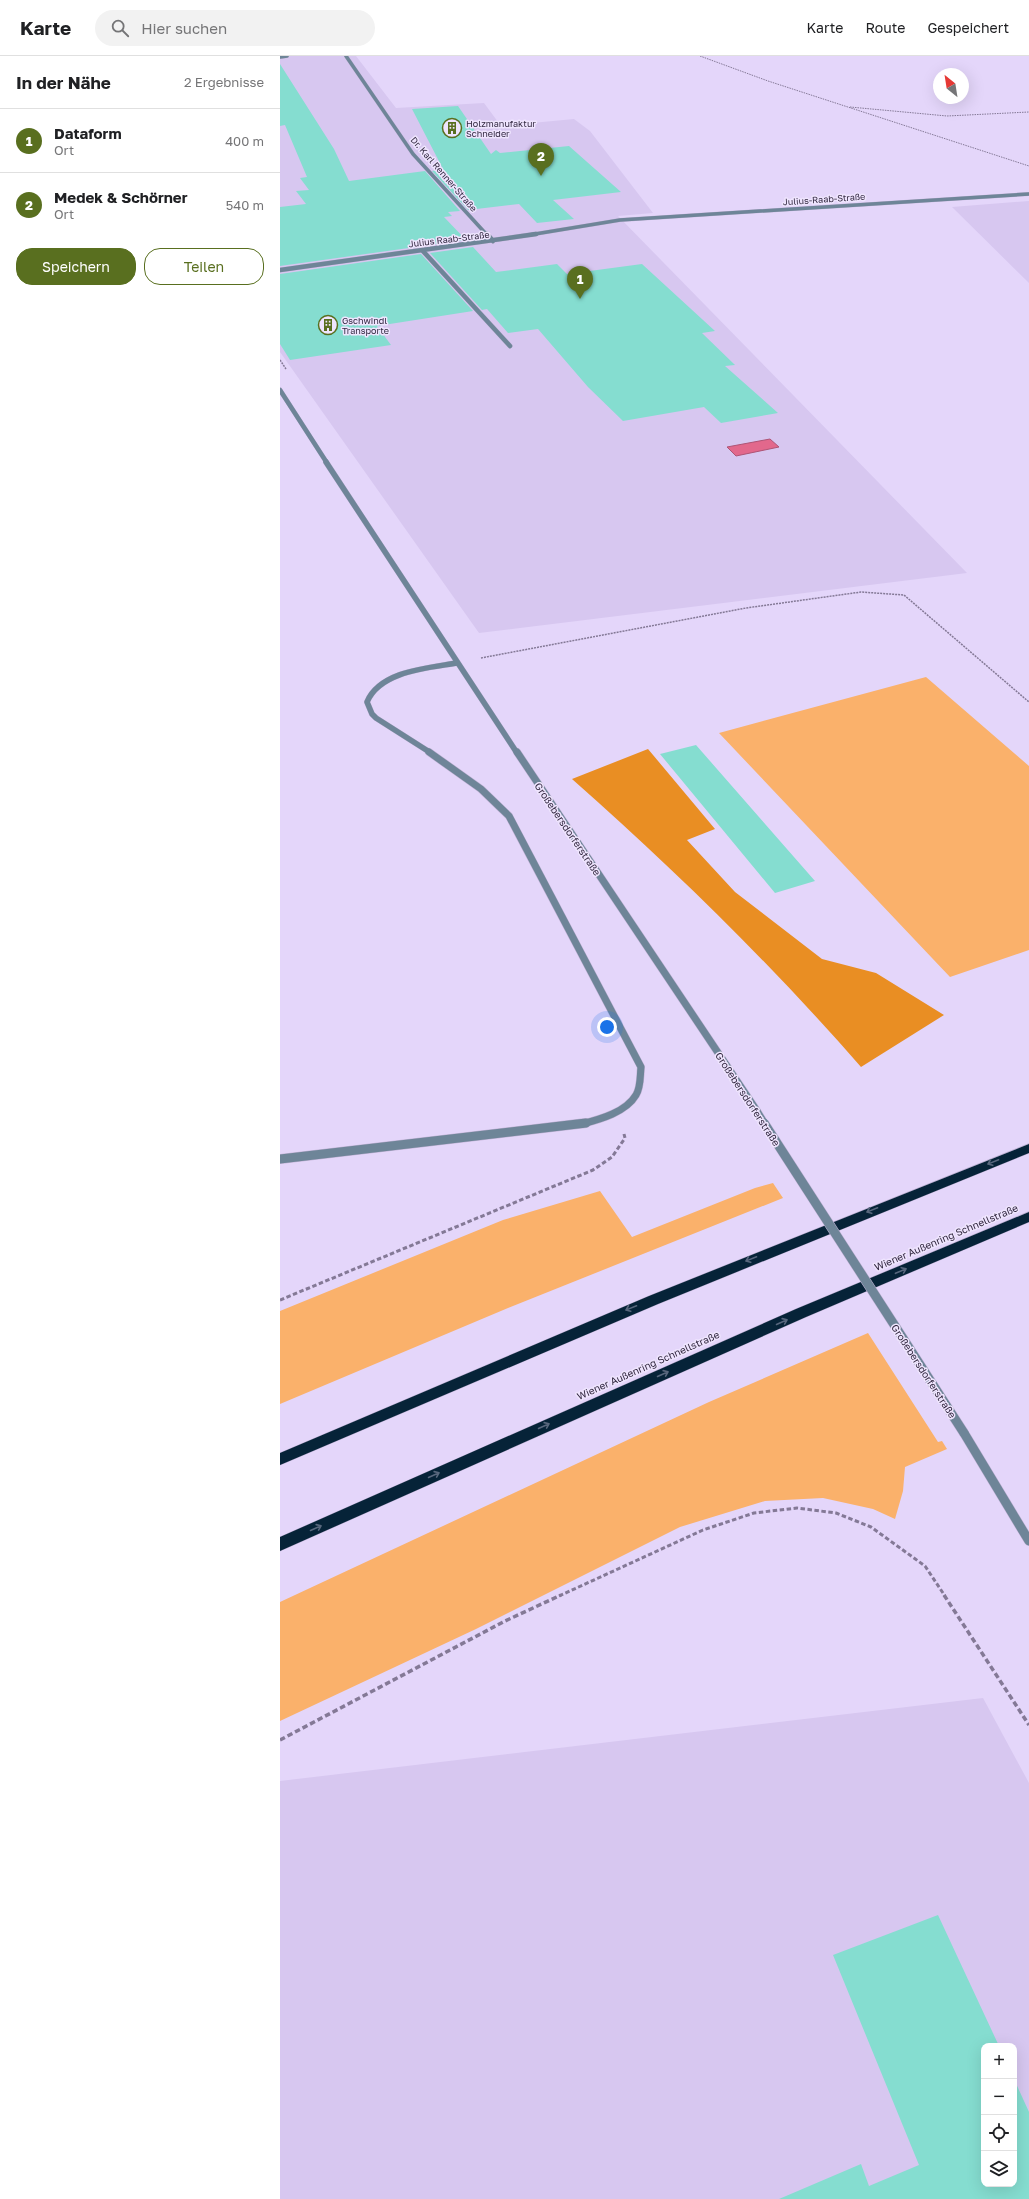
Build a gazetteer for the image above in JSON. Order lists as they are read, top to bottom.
{
  "streets": {
    "highway": ["Wiener Außenring Schnellstraße"],
    "street": [
      "Dr. Karl Renner-Straße",
      "Julius-Raab-Straße",
      "Julius Raab-Straße",
      "Großebersdorferstraße"
    ]
  },
  "crossings": [
    ["Dr. Karl Renner-Straße", "Julius Raab-Straße"],
    ["Julius-Raab-Straße", "Julius Raab-Straße"]
  ],
  "places": {
    "building": ["Holzmanufaktur Schneider", "Gschwindl Transporte"]
  },
  "north": "top left",
  "page": {
    "header": "Karte",
    "search": "Hier suchen",
    "nav": ["Karte", "Route", "Gespeichert"],
    "heading": ["In der Nähe", "2 Ergebnisse"],
    "list": [
      {
        "mark": "1",
        "name": "Dataform",
        "note": "Ort",
        "value": "400 m"
      },
      {
        "mark": "2",
        "name": "Medek & Schörner",
        "note": "Ort",
        "value": "540 m"
      }
    ],
    "pins": ["2", "1"],
    "buttons": ["Speichern", "Teilen"],
    "map_buttons": ["+", "−"]
  }
}
